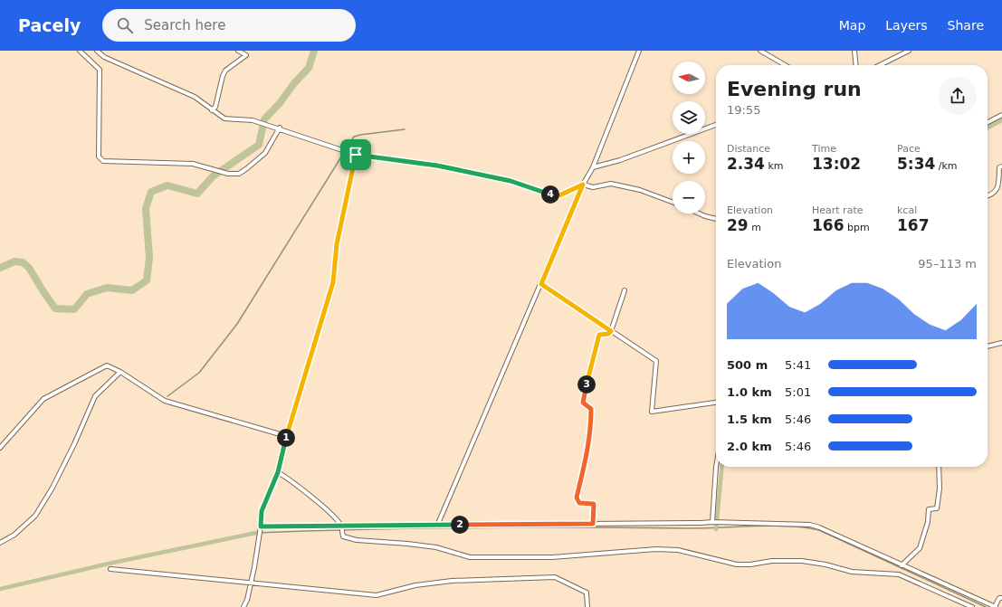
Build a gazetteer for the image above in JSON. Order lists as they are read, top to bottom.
{
  "north": "left",
  "page": {
    "header": "Pacely",
    "search": "Search here",
    "nav": ["Map", "Layers", "Share"],
    "map_buttons": ["+", "−"],
    "heading": ["Evening run", "19:55"],
    "stats": [
      ["Distance", "2.34 km"],
      ["Time", "13:02"],
      ["Pace", "5:34 /km"],
      ["Elevation", "29 m"],
      ["Heart rate", "166 bpm"],
      ["kcal", "167"]
    ],
    "pins": [
      "4",
      "3",
      "1",
      "2"
    ],
    "chart": ["Elevation", "95–113 m"],
    "list": [
      {
        "name": "500 m",
        "note": "5:41"
      },
      {
        "name": "1.0 km",
        "note": "5:01"
      },
      {
        "name": "1.5 km",
        "note": "5:46"
      },
      {
        "name": "2.0 km",
        "note": "5:46"
      }
    ]
  }
}
